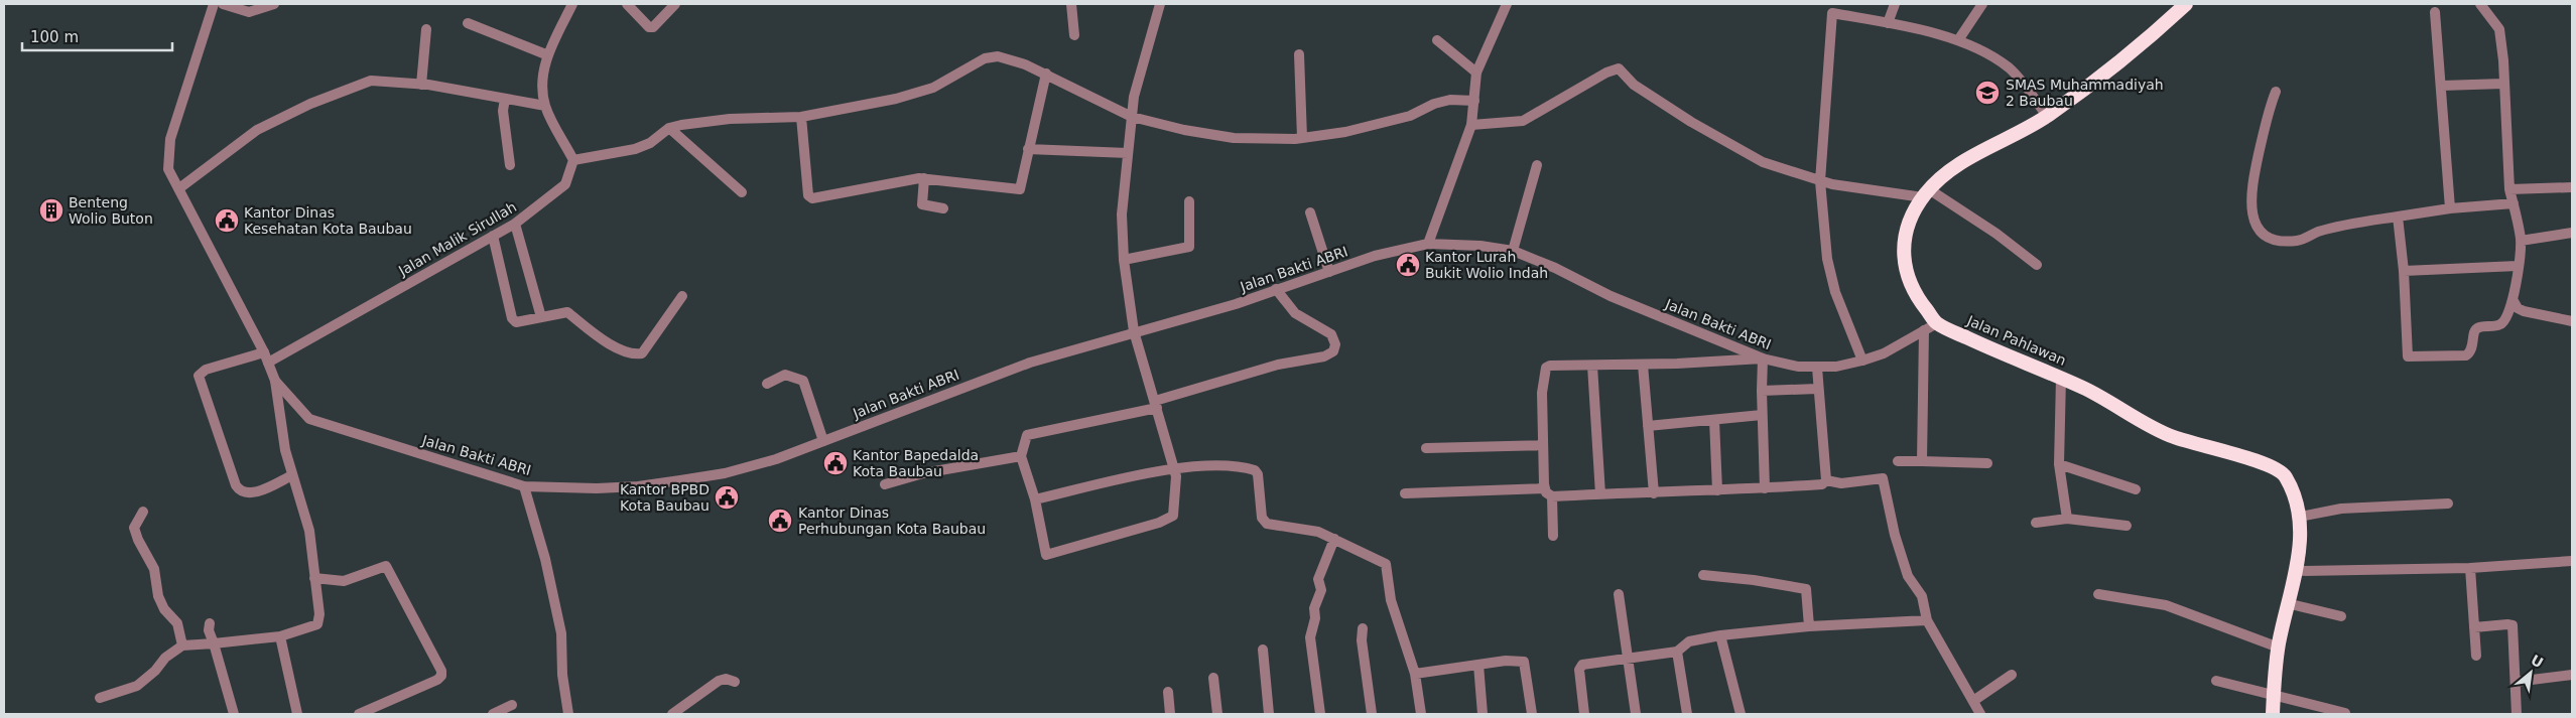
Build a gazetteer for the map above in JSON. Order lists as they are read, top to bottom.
{
  "streets": {
    "highway": ["Jalan Pahlawan"],
    "street": ["Jalan Malik Sirullah", "Jalan Bakti ABRI"]
  },
  "crossings": [
    ["Jalan Malik Sirullah", "Jalan Bakti ABRI"],
    ["Jalan Bakti ABRI", "Jalan Pahlawan"]
  ],
  "places": {
    "school or university": ["SMAS Muhammadiyah 2 Baubau"],
    "building": ["Benteng Wolio Buton"],
    "public building": [
      "Kantor Dinas Kesehatan Kota Baubau",
      "Kantor Lurah Bukit Wolio Indah",
      "Kantor Bapedalda Kota Baubau",
      "Kantor BPBD Kota Baubau",
      "Kantor Dinas Perhubungan Kota Baubau"
    ]
  },
  "scale_bar": "100 m",
  "north": "top right"
}
